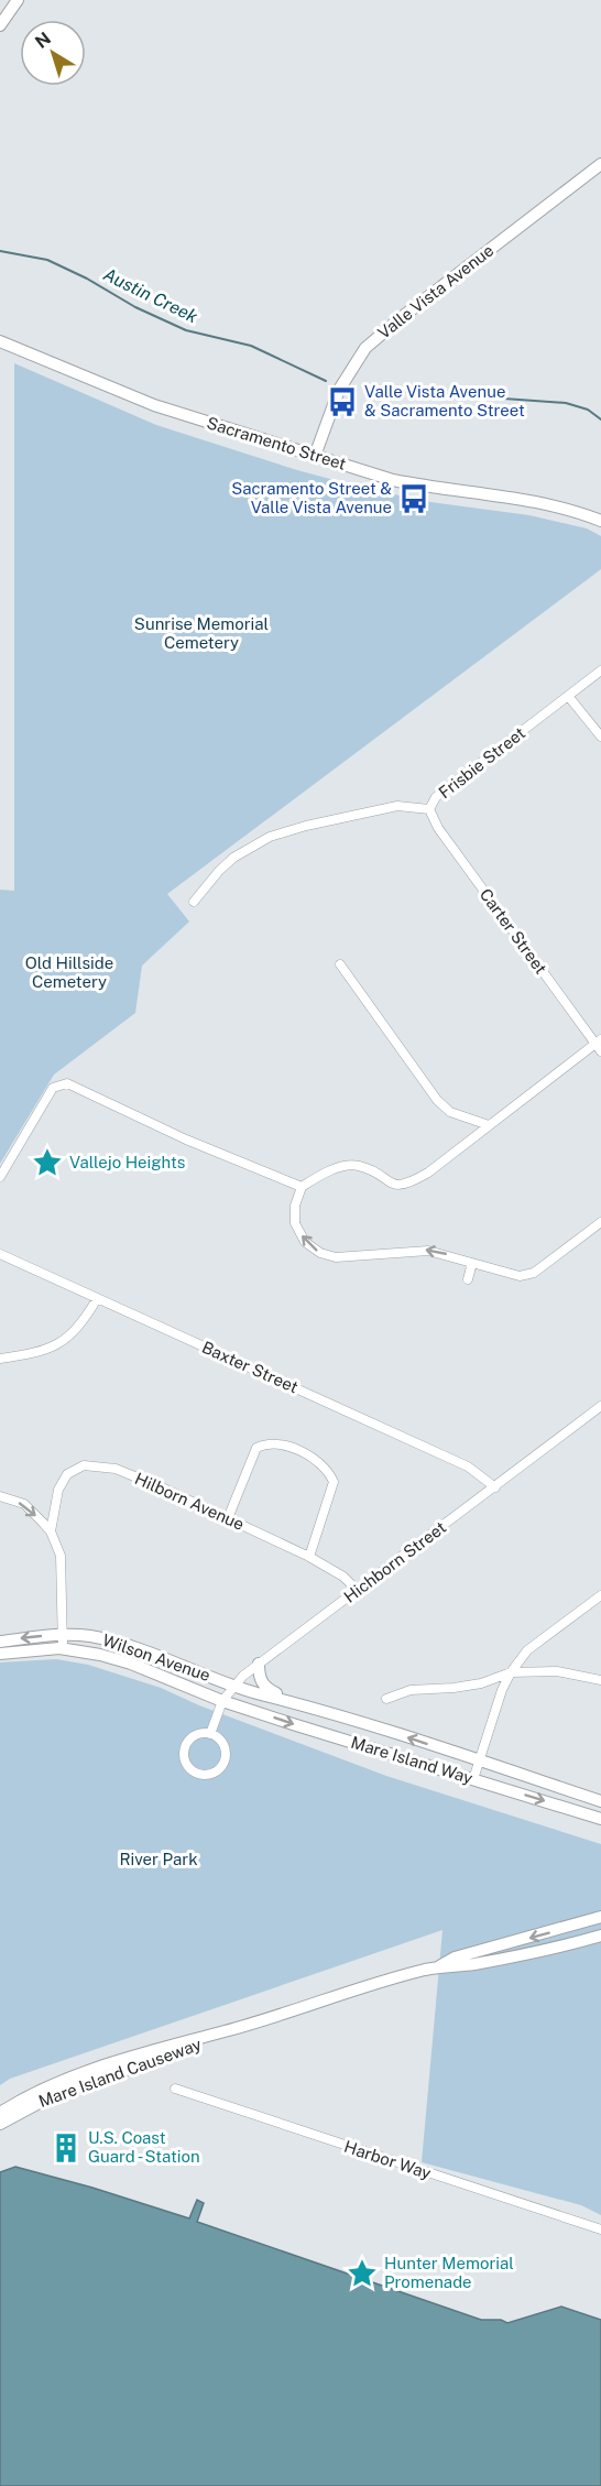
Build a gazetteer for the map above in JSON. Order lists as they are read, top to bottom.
{
  "streets": {
    "main road": [
      "Valle Vista Avenue",
      "Sacramento Street",
      "Wilson Avenue",
      "Mare Island Way",
      "Mare Island Causeway"
    ],
    "street": [
      "Frisbie Street",
      "Carter Street",
      "Baxter Street",
      "Hilborn Avenue",
      "Hichborn Street",
      "Harbor Way"
    ]
  },
  "crossings": [
    ["Valle Vista Avenue", "Sacramento Street"],
    ["Frisbie Street", "Carter Street"],
    ["Baxter Street", "Hichborn Street"],
    ["Hilborn Avenue", "Hichborn Street"],
    ["Hichborn Street", "Wilson Avenue"],
    ["Hichborn Street", "Mare Island Way"],
    ["Wilson Avenue", "Mare Island Way"]
  ],
  "water": ["Austin Creek"],
  "parks": ["Sunrise Memorial Cemetery", "Old Hillside Cemetery", "River Park"],
  "places": {
    "bus stop": ["Valle Vista Avenue & Sacramento Street", "Sacramento Street & Valle Vista Avenue"],
    "place": ["Vallejo Heights", "Hunter Memorial Promenade"],
    "building": ["U.S. Coast Guard - Station"]
  },
  "north": "top left"
}
